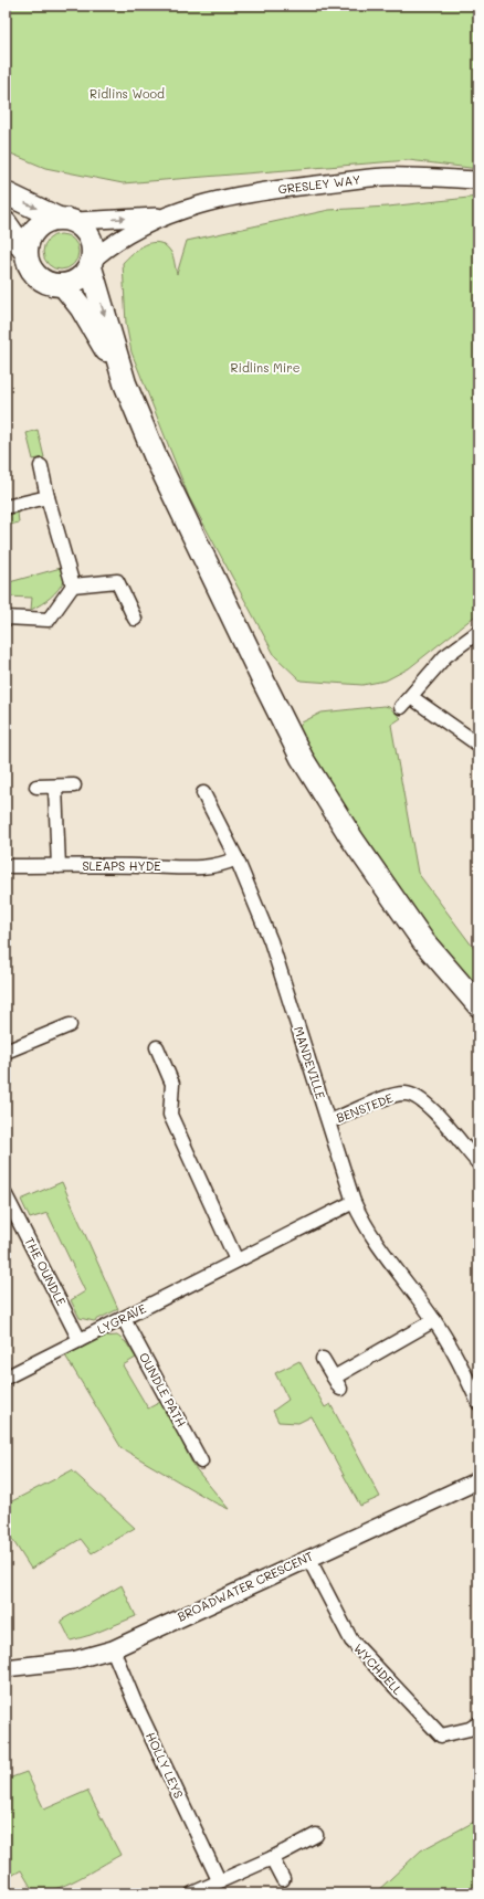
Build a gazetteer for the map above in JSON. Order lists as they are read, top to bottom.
{
  "streets": {
    "street": [
      "GRESLEY WAY",
      "SLEAPS HYDE",
      "MANDEVILLE",
      "BENSTEDE",
      "THE OUNDLE",
      "LYGRAVE",
      "OUNDLE PATH",
      "BROADWATER CRESCENT",
      "WYCHDELL",
      "HOLLY LEYS"
    ]
  },
  "crossings": [
    ["SLEAPS HYDE", "MANDEVILLE"],
    ["MANDEVILLE", "BENSTEDE"],
    ["MANDEVILLE", "LYGRAVE"],
    ["THE OUNDLE", "LYGRAVE"],
    ["LYGRAVE", "OUNDLE PATH"],
    ["BROADWATER CRESCENT", "WYCHDELL"],
    ["BROADWATER CRESCENT", "HOLLY LEYS"]
  ],
  "parks": ["Ridlins Wood", "Ridlins Mire"]
}
